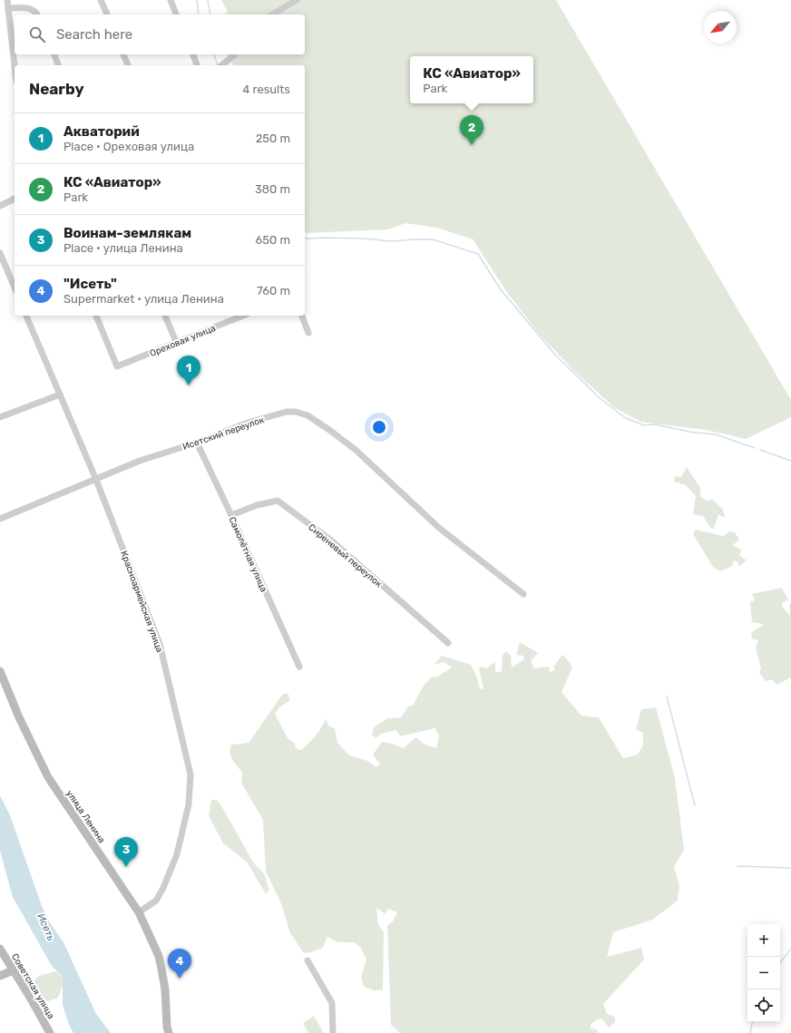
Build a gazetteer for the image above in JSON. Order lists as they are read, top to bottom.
{
  "streets": {
    "street": [
      "Ореховая улица",
      "Исетский переулок",
      "Самолётная улица",
      "Сиреневый переулок",
      "Красноармейская улица",
      "улица Ленина",
      "Советская улица"
    ]
  },
  "crossings": [
    ["Исетский переулок", "Самолётная улица"],
    ["Исетский переулок", "Красноармейская улица"],
    ["Самолётная улица", "Сиреневый переулок"],
    ["Красноармейская улица", "улица Ленина"]
  ],
  "water": ["Исеть"],
  "north": "bottom left",
  "page": {
    "search": "Search here",
    "popup": ["КС «Авиатор»", "Park"],
    "heading": ["Nearby", "4 results"],
    "list": [
      {
        "mark": "1",
        "name": "Акваторий",
        "note": "Place · Ореховая улица",
        "value": "250 m"
      },
      {
        "mark": "2",
        "name": "КС «Авиатор»",
        "note": "Park",
        "value": "380 m"
      },
      {
        "mark": "3",
        "name": "Воинам-землякам",
        "note": "Place · улица Ленина",
        "value": "650 m"
      },
      {
        "mark": "4",
        "name": "\"Исеть\"",
        "note": "Supermarket · улица Ленина",
        "value": "760 m"
      }
    ],
    "pins": [
      "2",
      "1",
      "3",
      "4"
    ],
    "map_buttons": ["+", "−"]
  }
}
